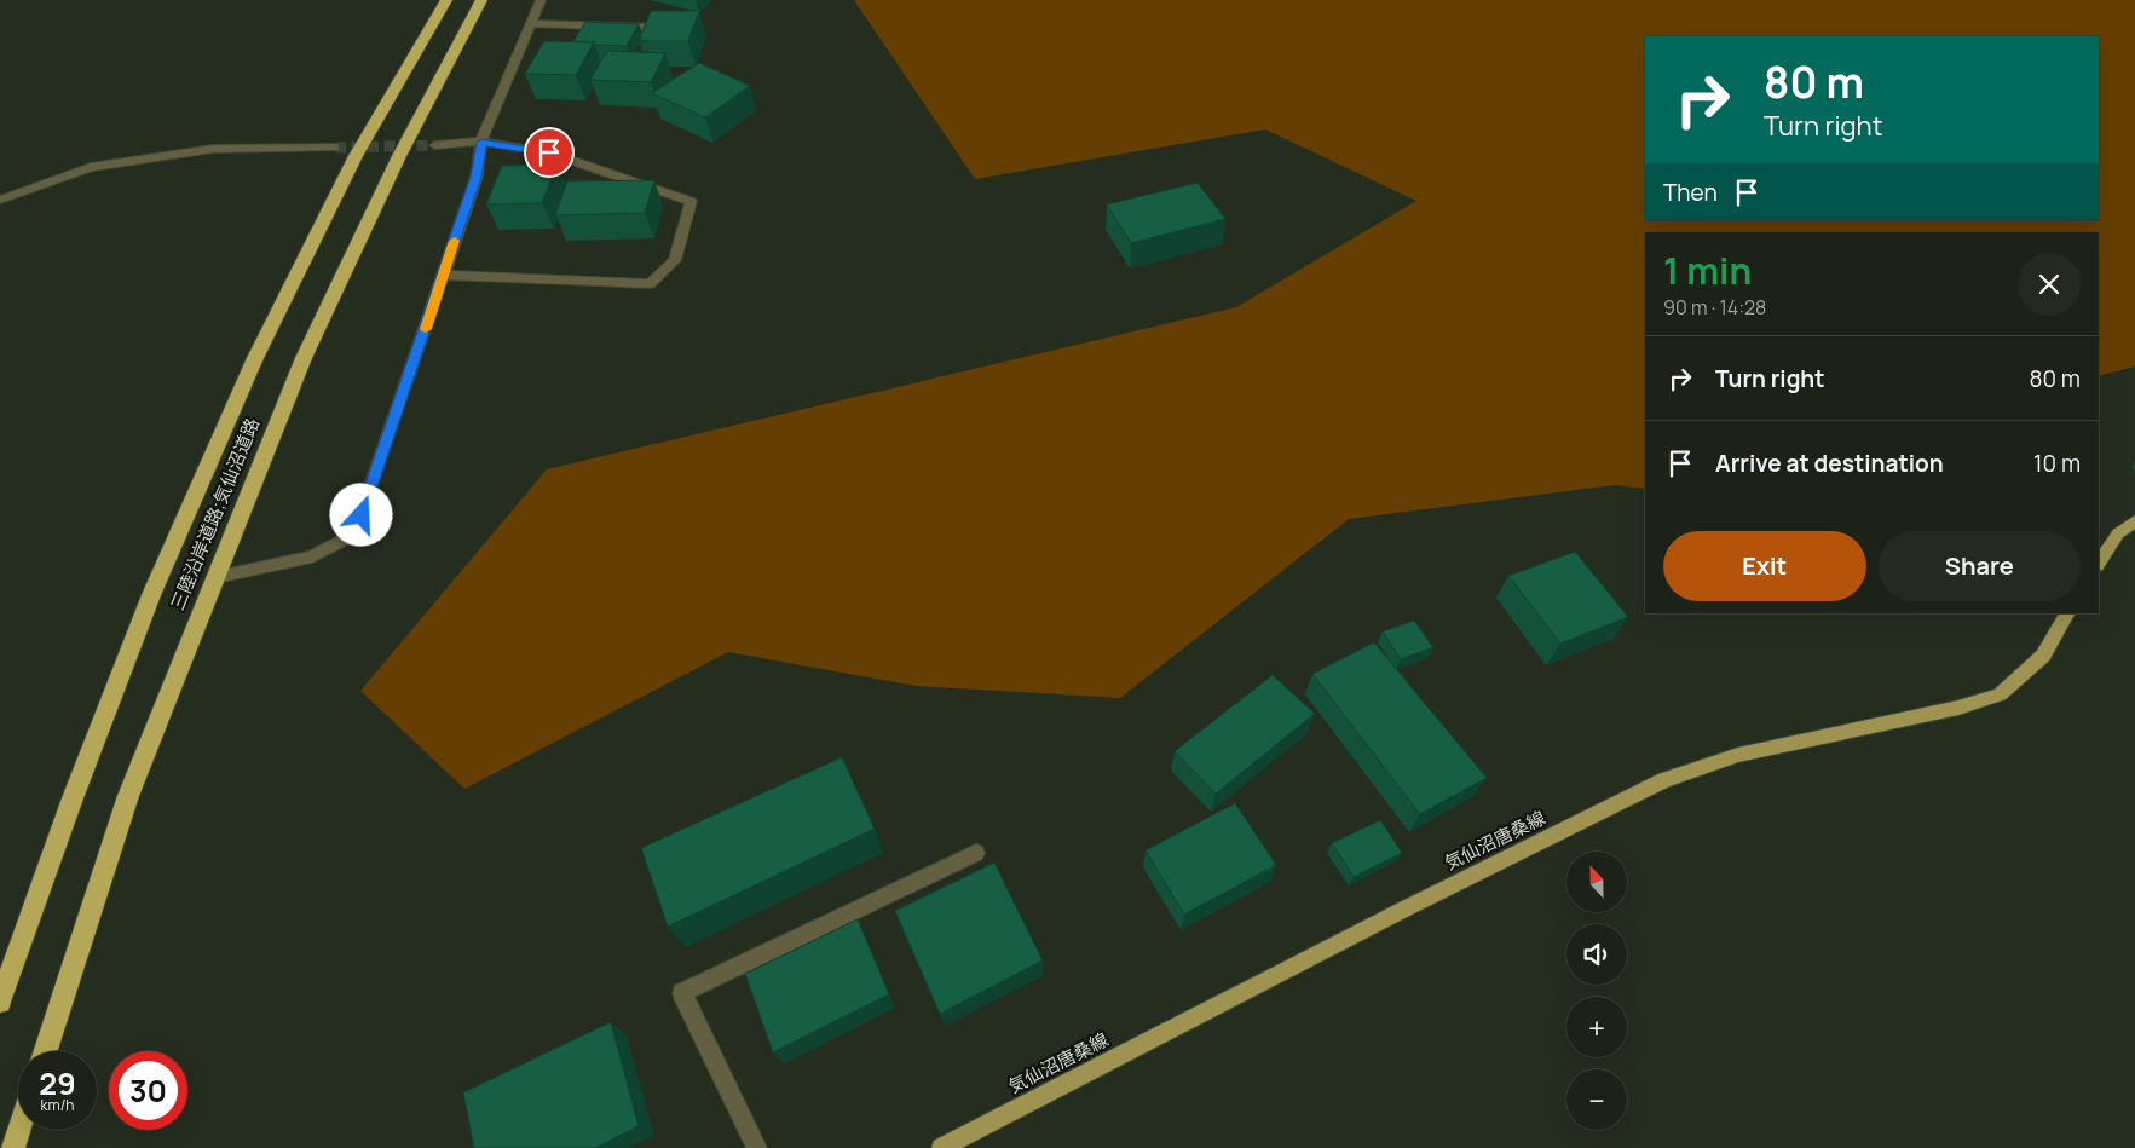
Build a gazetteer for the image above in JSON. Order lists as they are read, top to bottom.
{
  "streets": {
    "highway": ["三陸沿岸道路;気仙沼道路"],
    "main road": ["気仙沼唐桑線"]
  },
  "north": "top",
  "page": {
    "turn": ["80 m", "Turn right"],
    "then": "Then",
    "heading": ["1 min", "90 m · 14:28"],
    "list": [
      {
        "name": "Turn right",
        "value": "80 m"
      },
      {
        "name": "Arrive at destination",
        "value": "10 m"
      }
    ],
    "buttons": ["Exit", "Share"],
    "map_buttons": ["+", "−"],
    "speed": "29 km/h",
    "limit": "30"
  }
}
